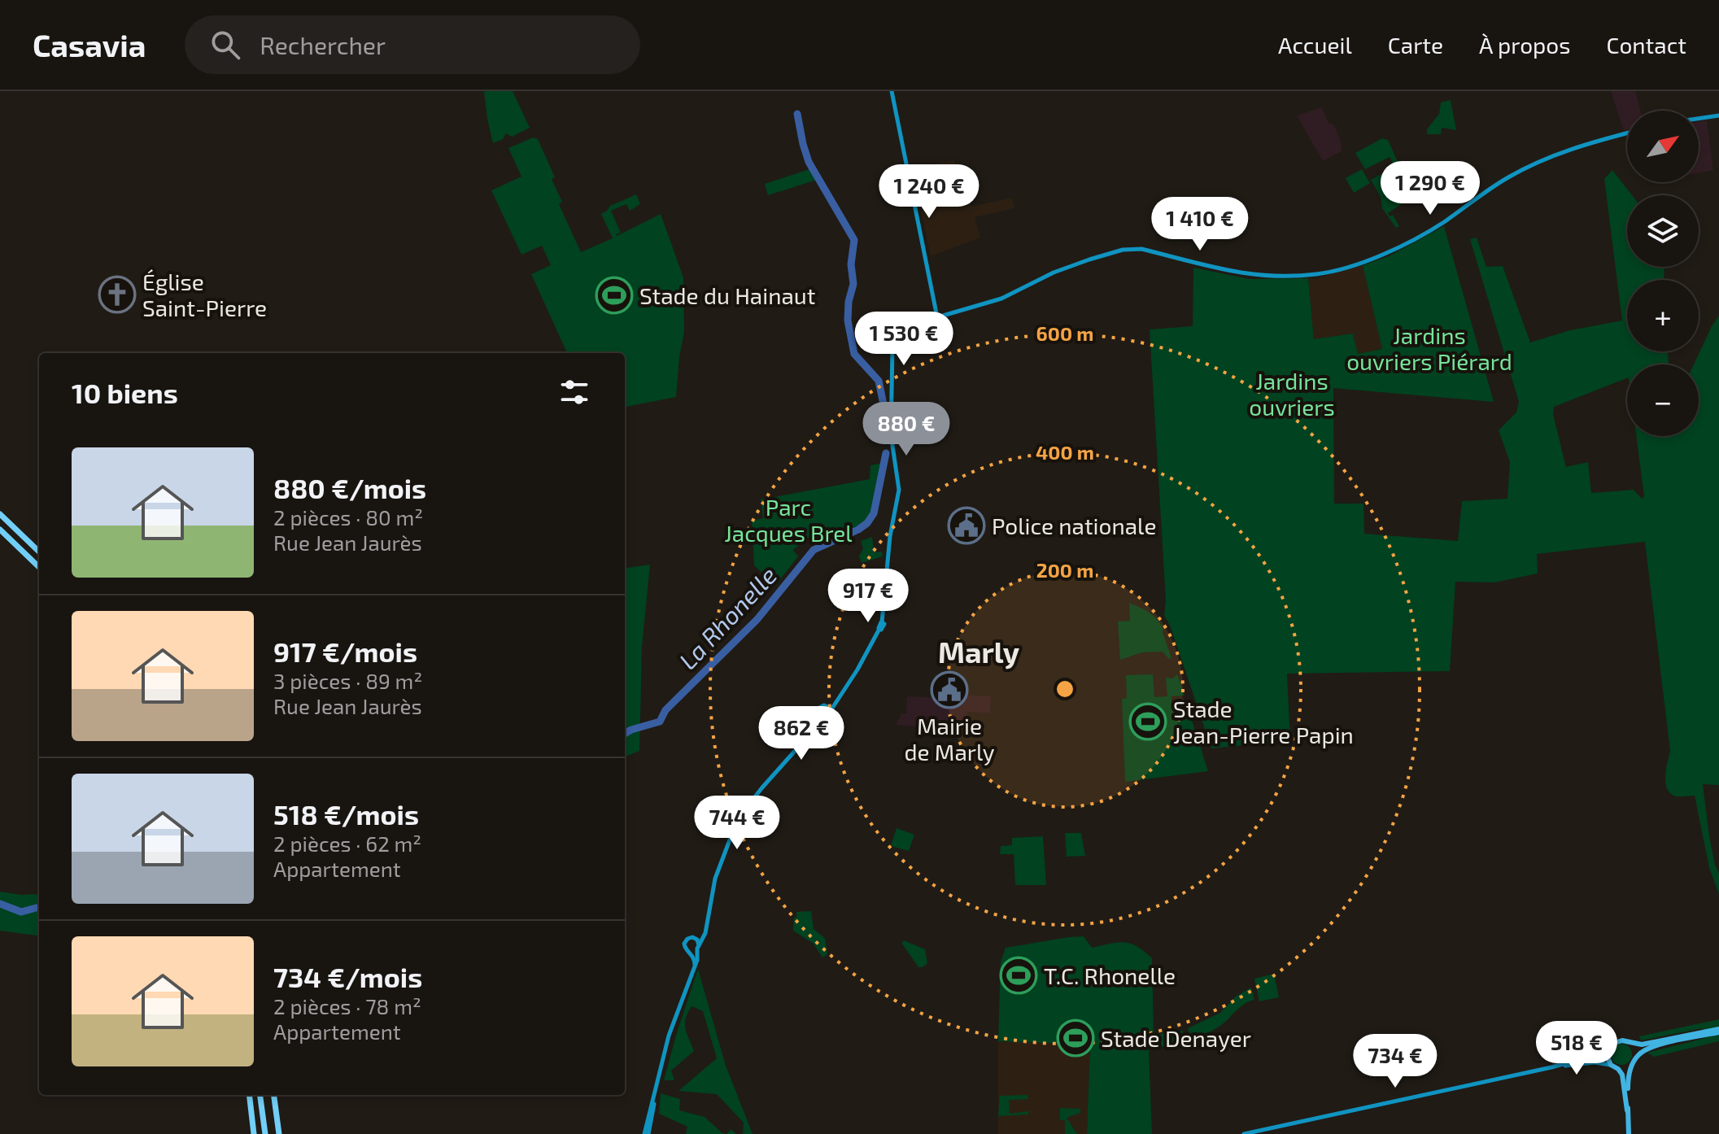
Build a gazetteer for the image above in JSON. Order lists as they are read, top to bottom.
{
  "districts": ["Marly"],
  "water": ["La Rhonelle"],
  "parks": ["Jardins ouvriers Piérard", "Jardins ouvriers", "Parc Jacques Brel"],
  "places": {
    "church": ["Église Saint-Pierre"],
    "sports": [
      "Stade du Hainaut",
      "Stade Jean-Pierre Papin",
      "T.C. Rhonelle",
      "Stade Denayer"
    ],
    "public building": ["Police nationale", "Mairie de Marly"]
  },
  "north": "top right",
  "page": {
    "header": "Casavia",
    "search": "Rechercher",
    "nav": [
      "Accueil",
      "Carte",
      "À propos",
      "Contact"
    ],
    "map_buttons": ["+", "−"],
    "price": [
      "1 290 €",
      "1 240 €",
      "1 410 €",
      "1 530 €",
      "880 €",
      "917 €",
      "862 €",
      "744 €",
      "518 €",
      "734 €"
    ],
    "heading": "10 biens",
    "list": [
      {
        "name": "880 €/mois",
        "note": "2 pièces · 80 m² · Rue Jean Jaurès"
      },
      {
        "name": "917 €/mois",
        "note": "3 pièces · 89 m² · Rue Jean Jaurès"
      },
      {
        "name": "518 €/mois",
        "note": "2 pièces · 62 m² · Appartement"
      },
      {
        "name": "734 €/mois",
        "note": "2 pièces · 78 m² · Appartement"
      }
    ]
  },
  "rings": ["600 m", "400 m", "200 m"]
}
